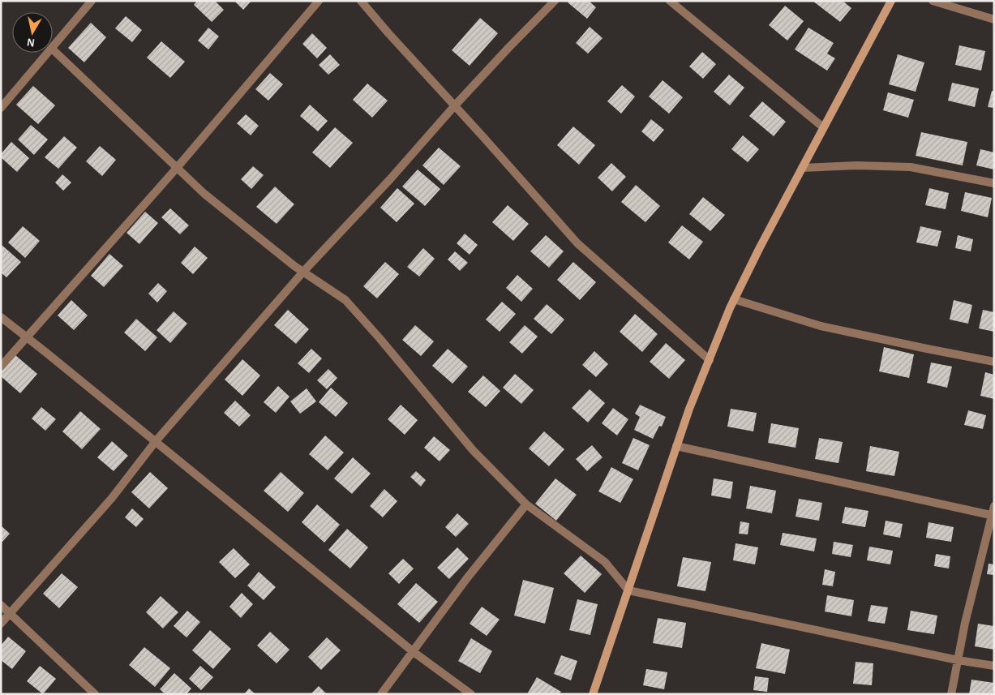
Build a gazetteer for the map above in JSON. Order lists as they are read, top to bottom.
{
  "north": "bottom"
}
